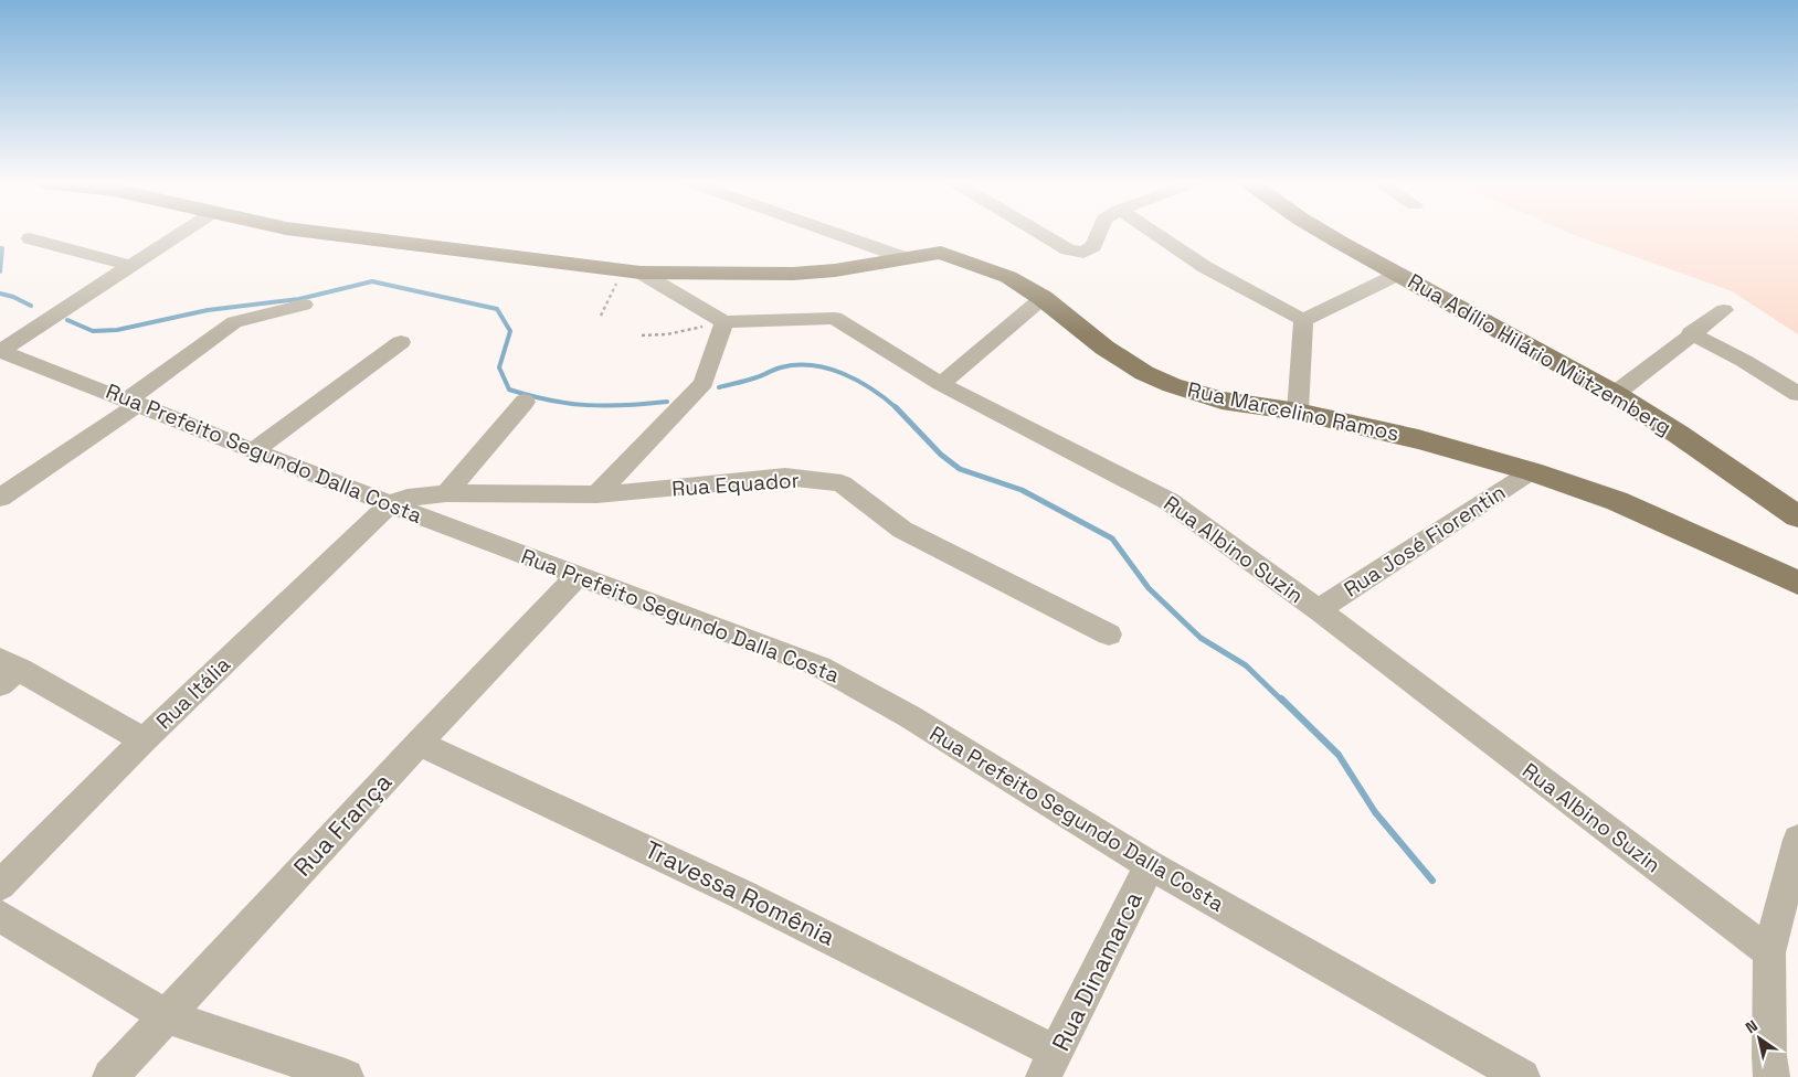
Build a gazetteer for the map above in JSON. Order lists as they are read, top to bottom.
{
  "streets": {
    "main road": ["Rua Adílio Hilário Mützemberg", "Rua Marcelino Ramos"],
    "street": [
      "Rua Prefeito Segundo Dalla Costa",
      "Rua Equador",
      "Rua José Fiorentin",
      "Rua Albino Suzin",
      "Rua Itália",
      "Rua França",
      "Travessa Romênia",
      "Rua Dinamarca"
    ]
  },
  "crossings": [
    ["Rua Marcelino Ramos", "Rua José Fiorentin"],
    ["Rua Prefeito Segundo Dalla Costa", "Rua Equador"],
    ["Rua Prefeito Segundo Dalla Costa", "Rua Itália"],
    ["Rua Prefeito Segundo Dalla Costa", "Rua França"],
    ["Rua Prefeito Segundo Dalla Costa", "Rua Dinamarca"],
    ["Rua Equador", "Rua Itália"],
    ["Rua José Fiorentin", "Rua Albino Suzin"],
    ["Rua França", "Travessa Romênia"],
    ["Travessa Romênia", "Rua Dinamarca"]
  ],
  "north": "top left"
}
